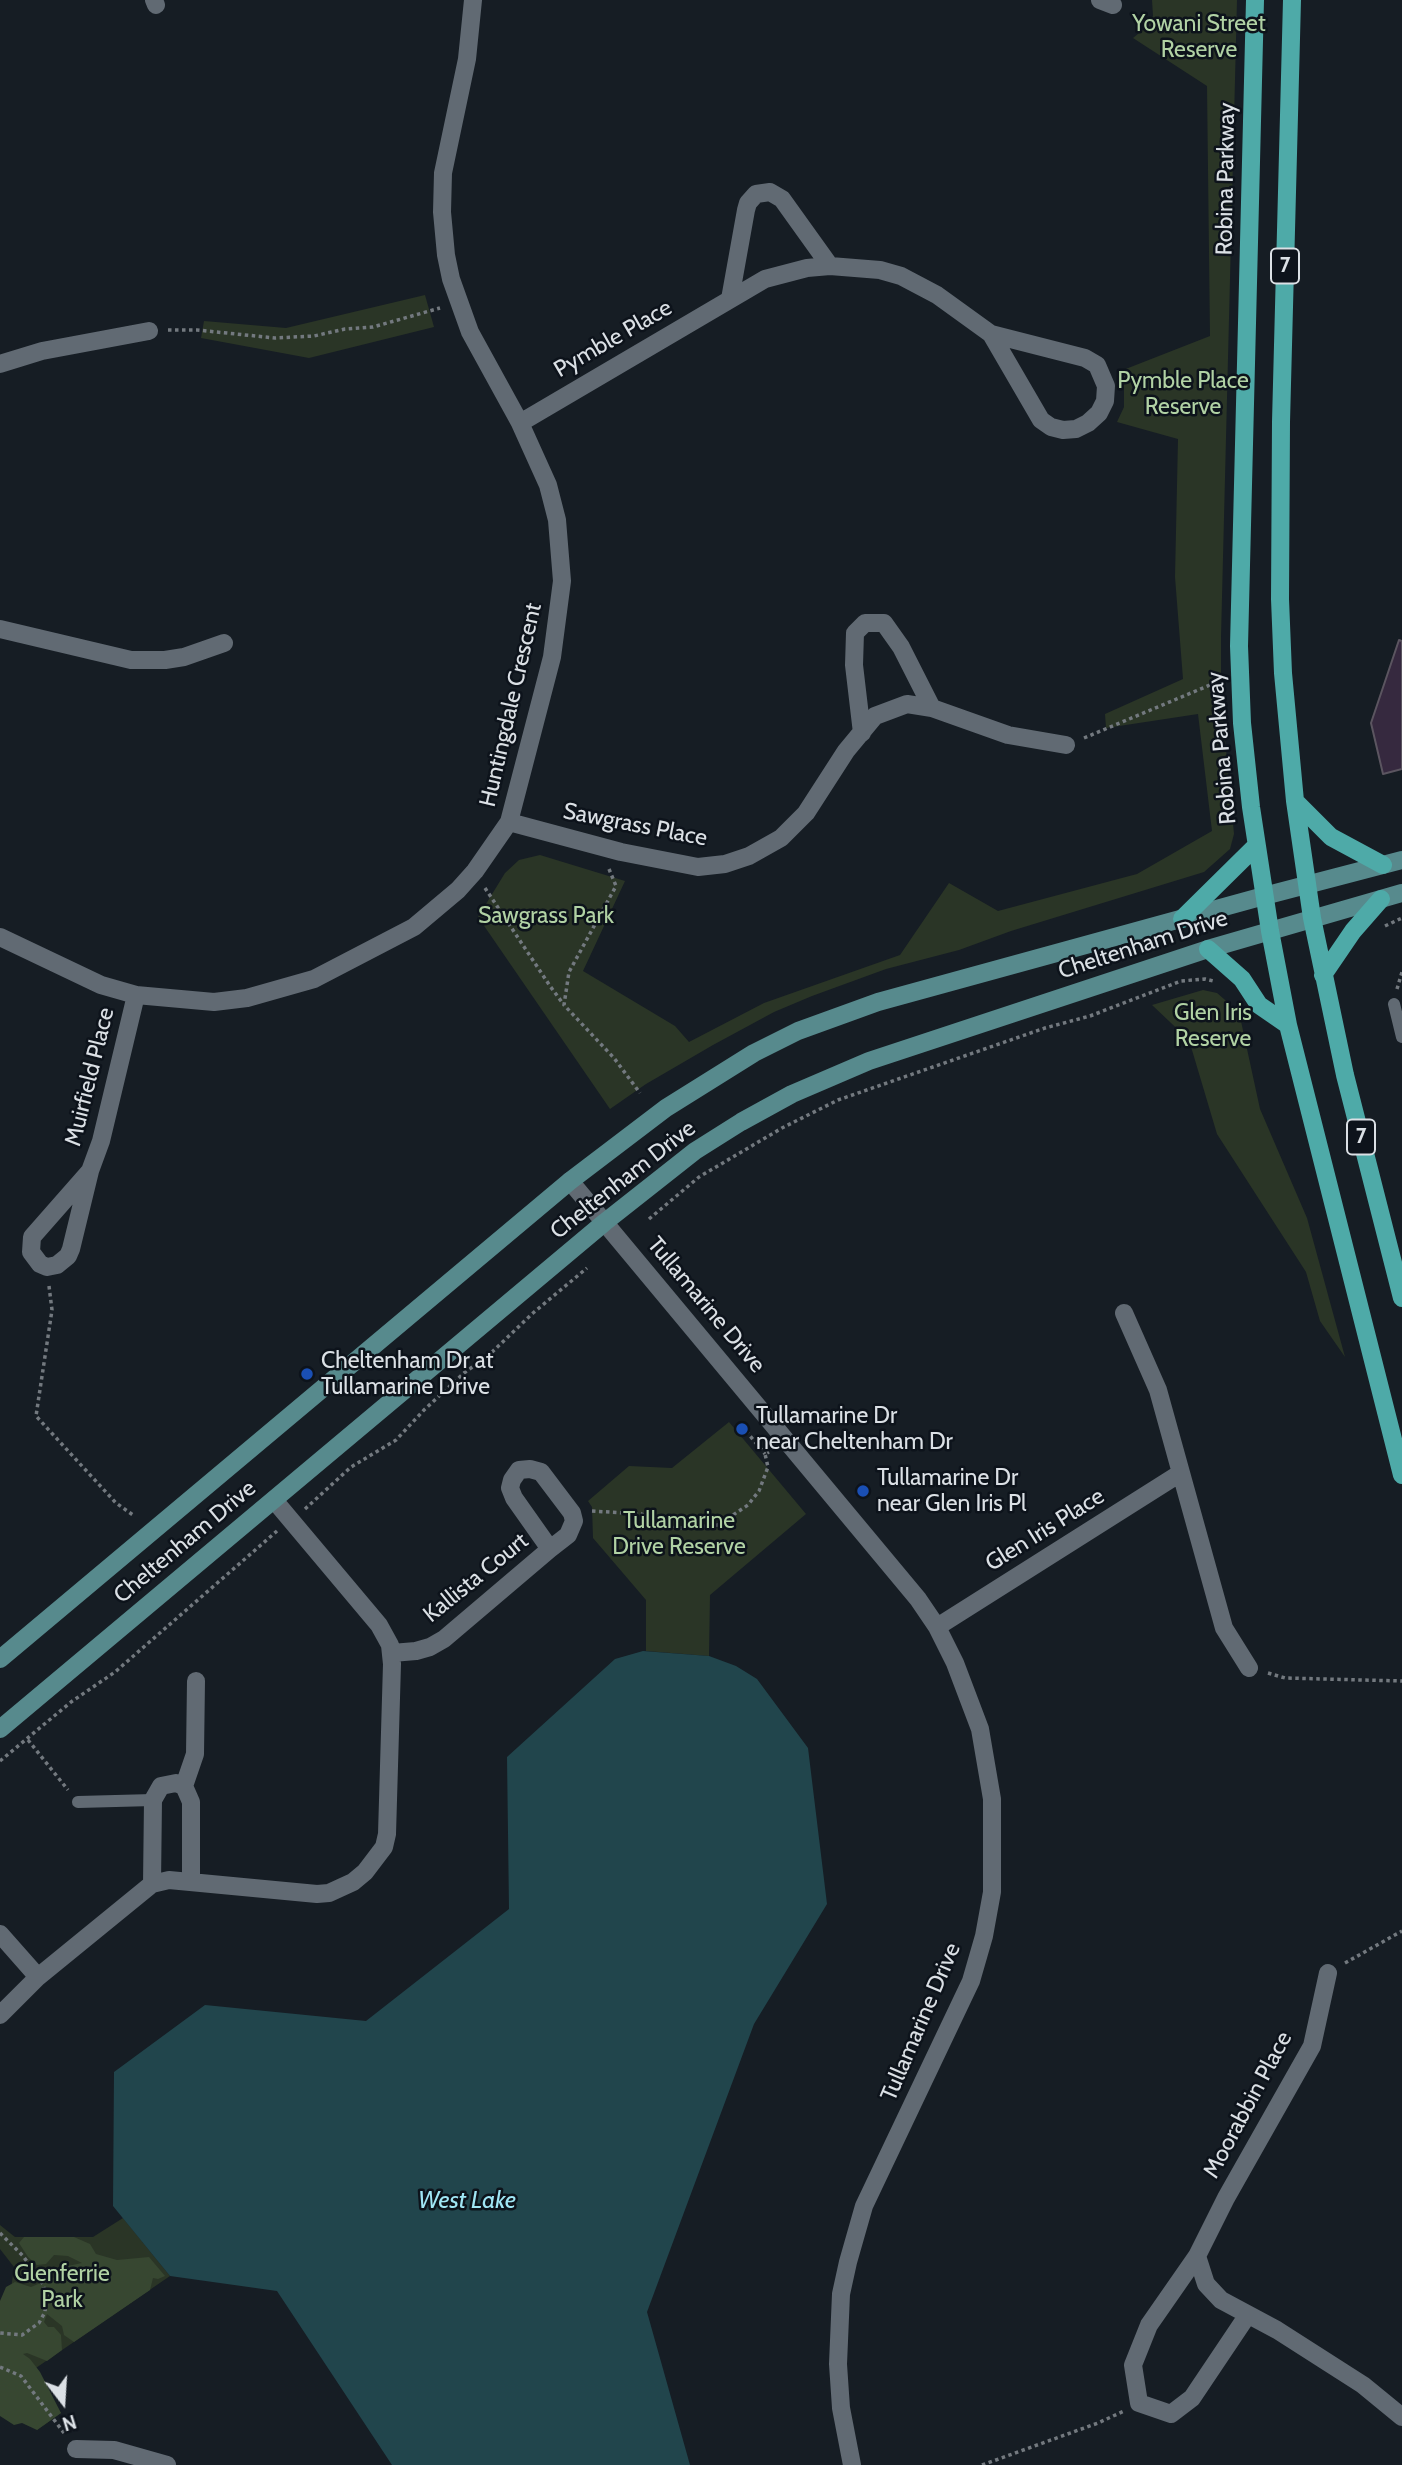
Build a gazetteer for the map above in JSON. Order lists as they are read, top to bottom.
{
  "streets": {
    "main road": ["Robina Parkway", "7", "Cheltenham Drive"],
    "street": [
      "Pymble Place",
      "Huntingdale Crescent",
      "Sawgrass Place",
      "Muirfield Place",
      "Tullamarine Drive",
      "Glen Iris Place",
      "Kallista Court",
      "Moorabbin Place"
    ]
  },
  "crossings": [
    ["Robina Parkway", "Cheltenham Drive"],
    ["7", "Cheltenham Drive"],
    ["Pymble Place", "Huntingdale Crescent"],
    ["Huntingdale Crescent", "Sawgrass Place"],
    ["Huntingdale Crescent", "Muirfield Place"],
    ["Cheltenham Drive", "Tullamarine Drive"],
    ["Tullamarine Drive", "Glen Iris Place"]
  ],
  "water": ["West Lake"],
  "parks": [
    "Yowani Street Reserve",
    "Pymble Place Reserve",
    "Sawgrass Park",
    "Glen Iris Reserve",
    "Tullamarine Drive Reserve",
    "Glenferrie Park"
  ],
  "places": ["Cheltenham Dr at Tullamarine Drive", "Tullamarine Dr near Cheltenham Dr", "Tullamarine Dr near Glen Iris Pl"],
  "north": "bottom"
}
